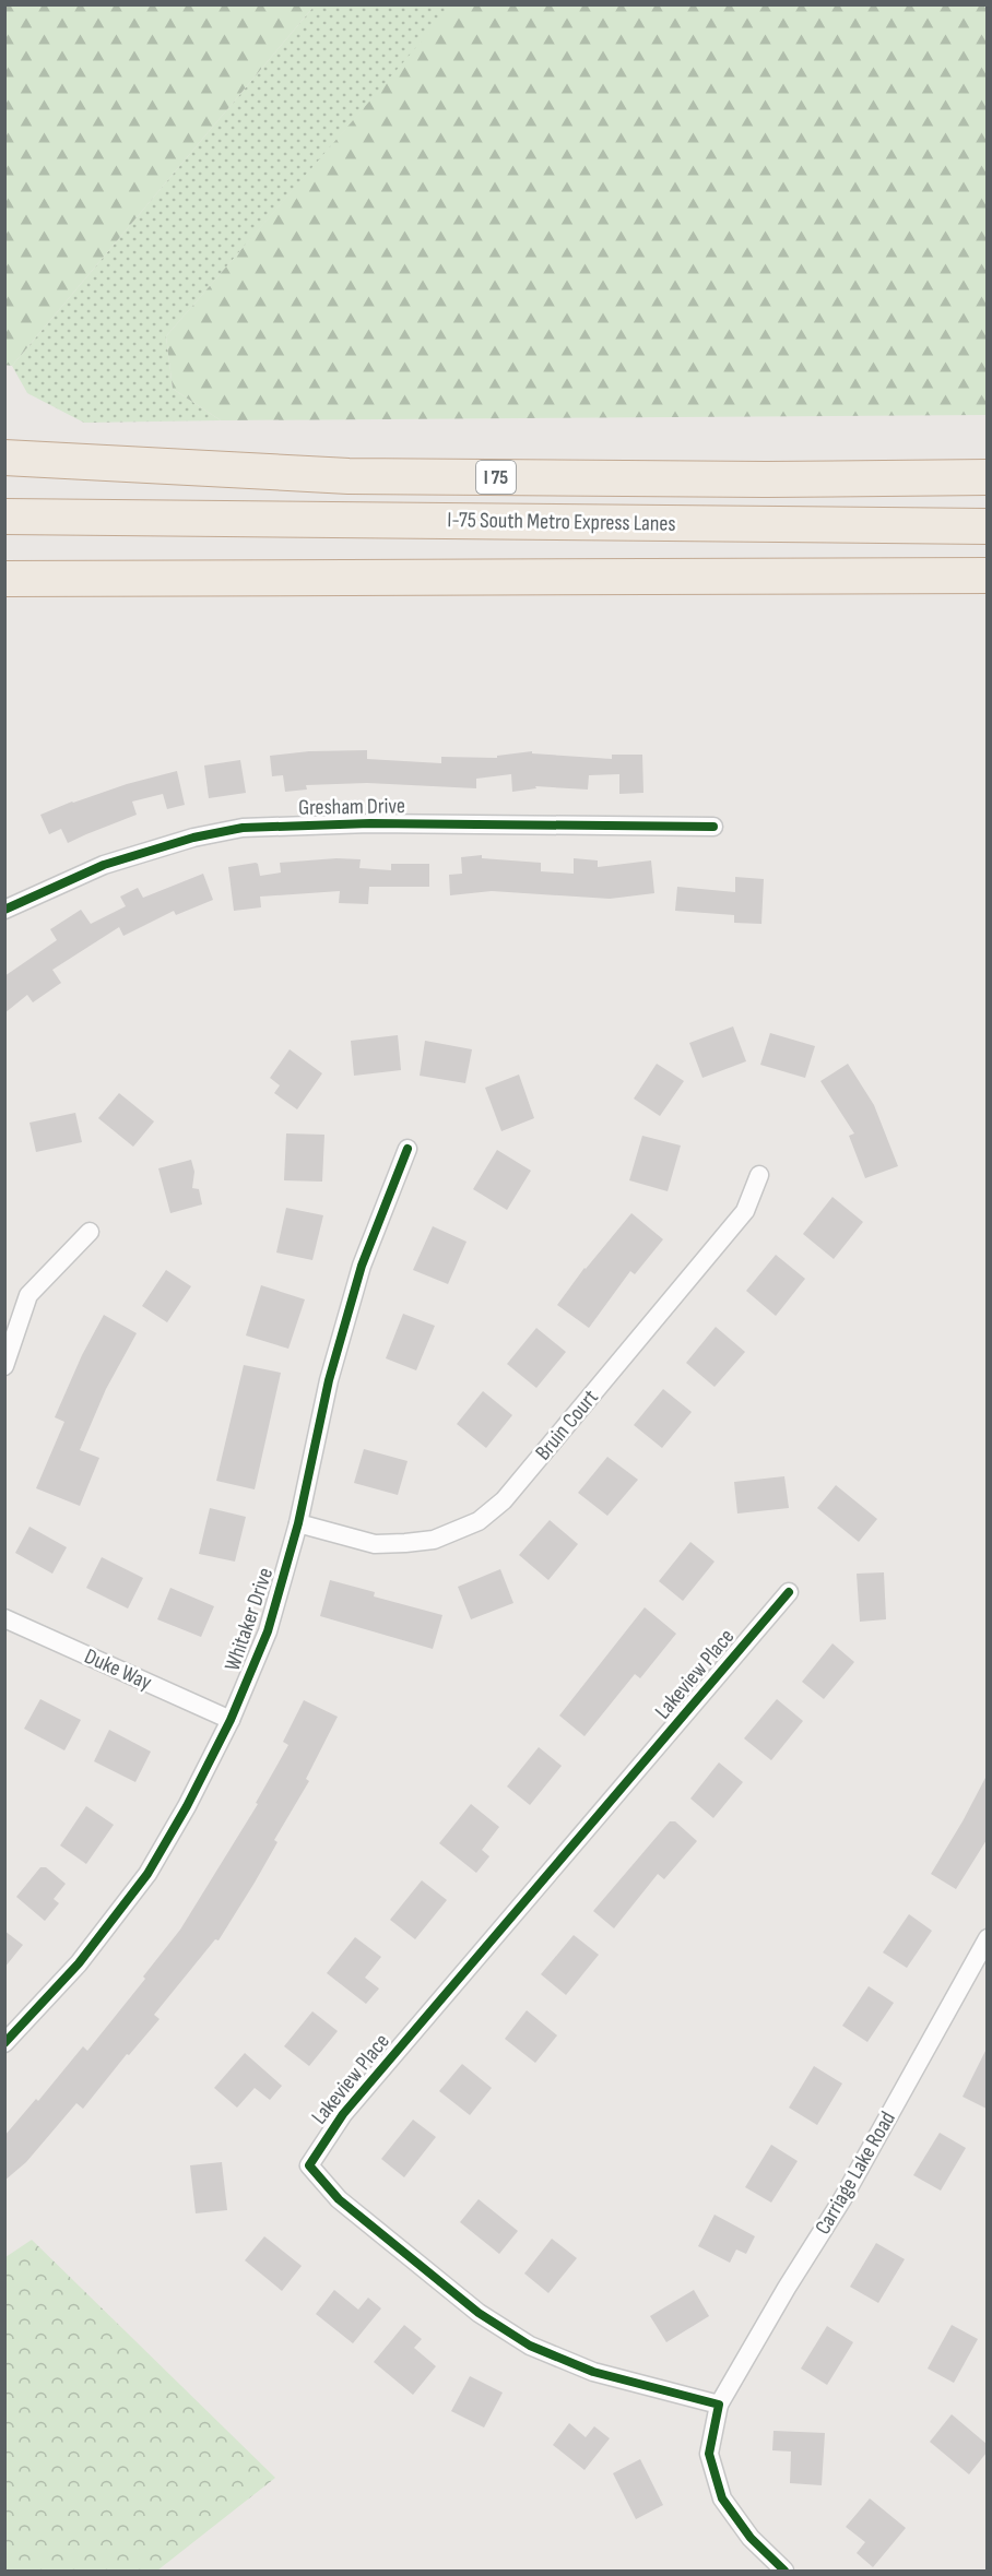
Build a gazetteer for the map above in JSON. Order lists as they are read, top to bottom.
{
  "streets": {
    "highway": ["I 75", "I-75 South Metro Express Lanes"],
    "street": [
      "Gresham Drive",
      "Bruin Court",
      "Whitaker Drive",
      "Duke Way",
      "Lakeview Place",
      "Carriage Lake Road"
    ]
  },
  "crossings": [
    ["Bruin Court", "Whitaker Drive"],
    ["Whitaker Drive", "Duke Way"],
    ["Lakeview Place", "Carriage Lake Road"]
  ]
}
